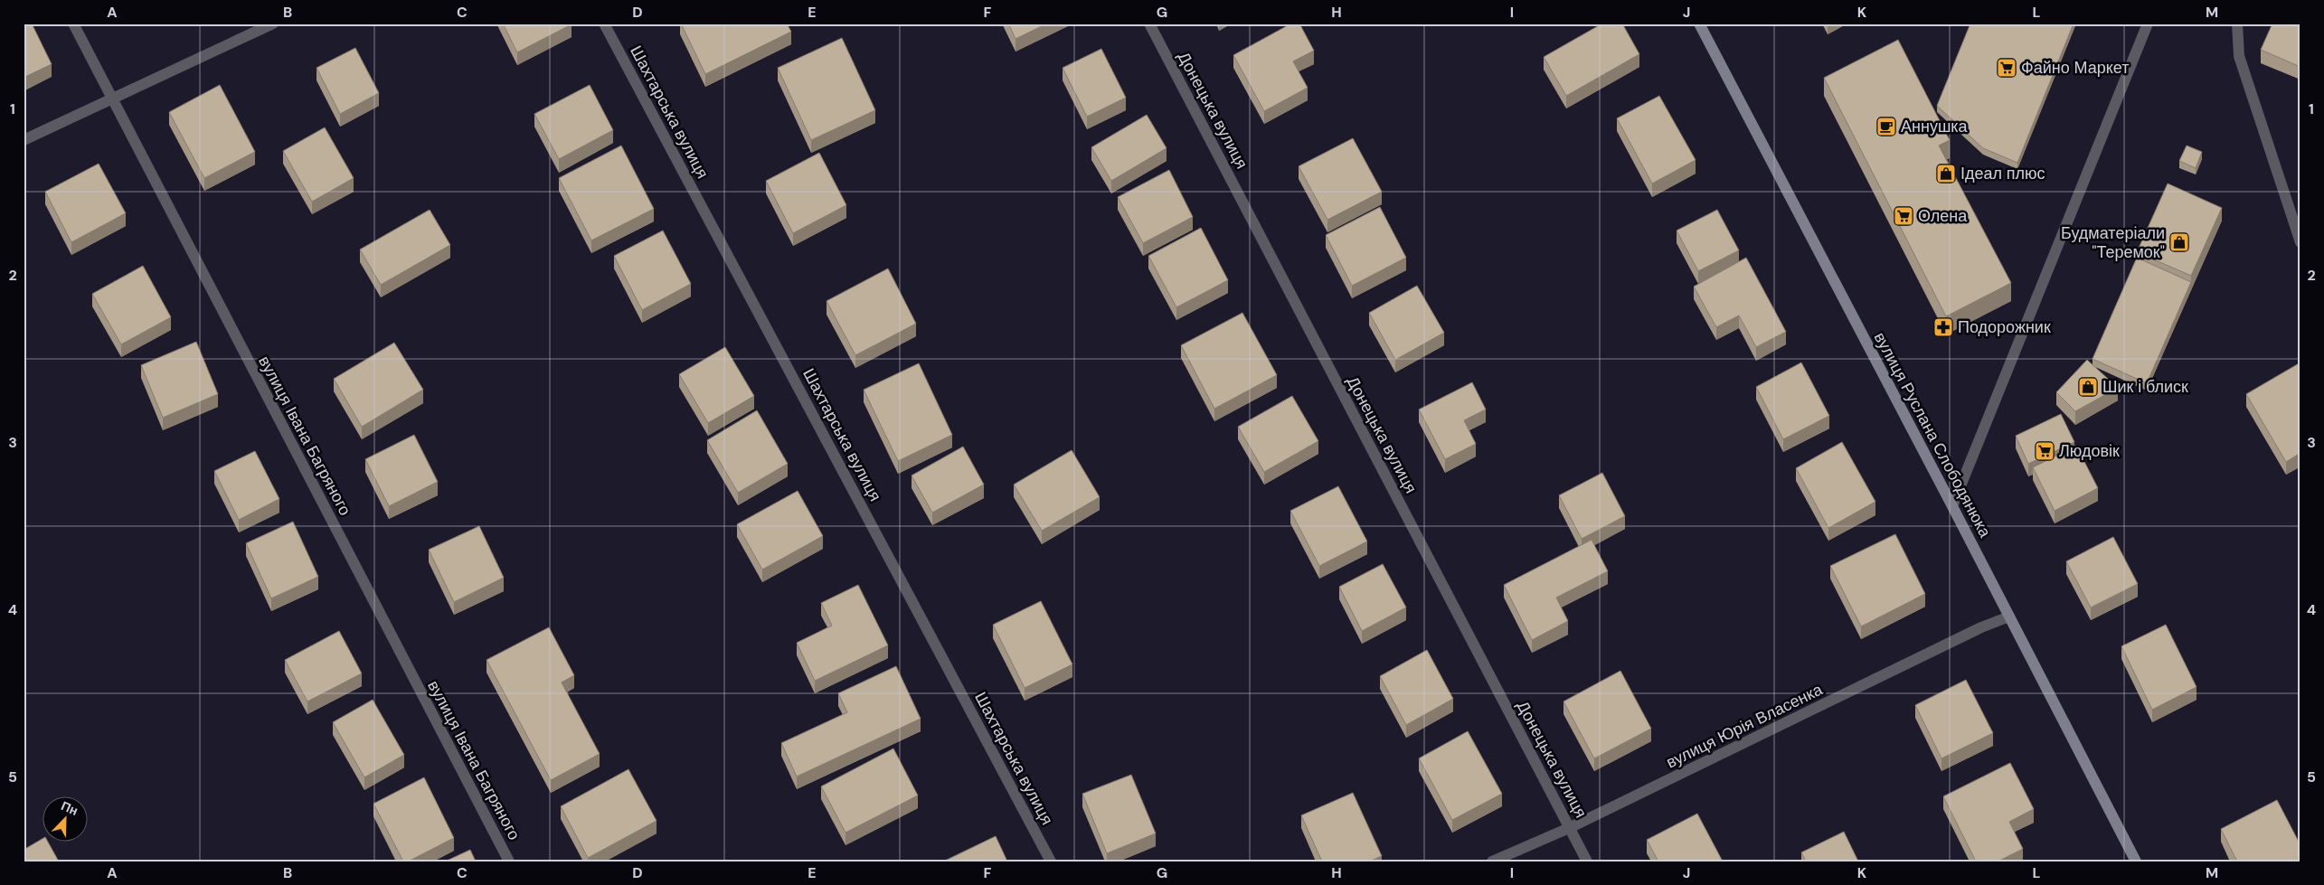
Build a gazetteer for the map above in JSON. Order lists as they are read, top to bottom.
{
  "streets": {
    "main road": ["вулиця Руслана Слободянюка"],
    "street": [
      "Донецька вулиця",
      "Шахтарська вулиця",
      "вулиця Івана Багряного",
      "вулиця Юрія Власенка"
    ]
  },
  "crossings": [
    ["Донецька вулиця", "вулиця Юрія Власенка"],
    ["вулиця Руслана Слободянюка", "вулиця Юрія Власенка"]
  ],
  "places": {
    "supermarket": ["Файно Маркет", "Олена", "Людовік"],
    "cafe": ["Аннушка"],
    "shop": ["Ідеал плюс", "Будматеріали \"Теремок\"", "Шик і блиск"],
    "pharmacy": ["Подорожник"]
  },
  "north": "top right",
  "grid": {
    "columns": [
      "A",
      "B",
      "C",
      "D",
      "E",
      "F",
      "G",
      "H",
      "I",
      "J",
      "K",
      "L",
      "M"
    ],
    "rows": [
      "1",
      "2",
      "3",
      "4",
      "5"
    ]
  }
}
